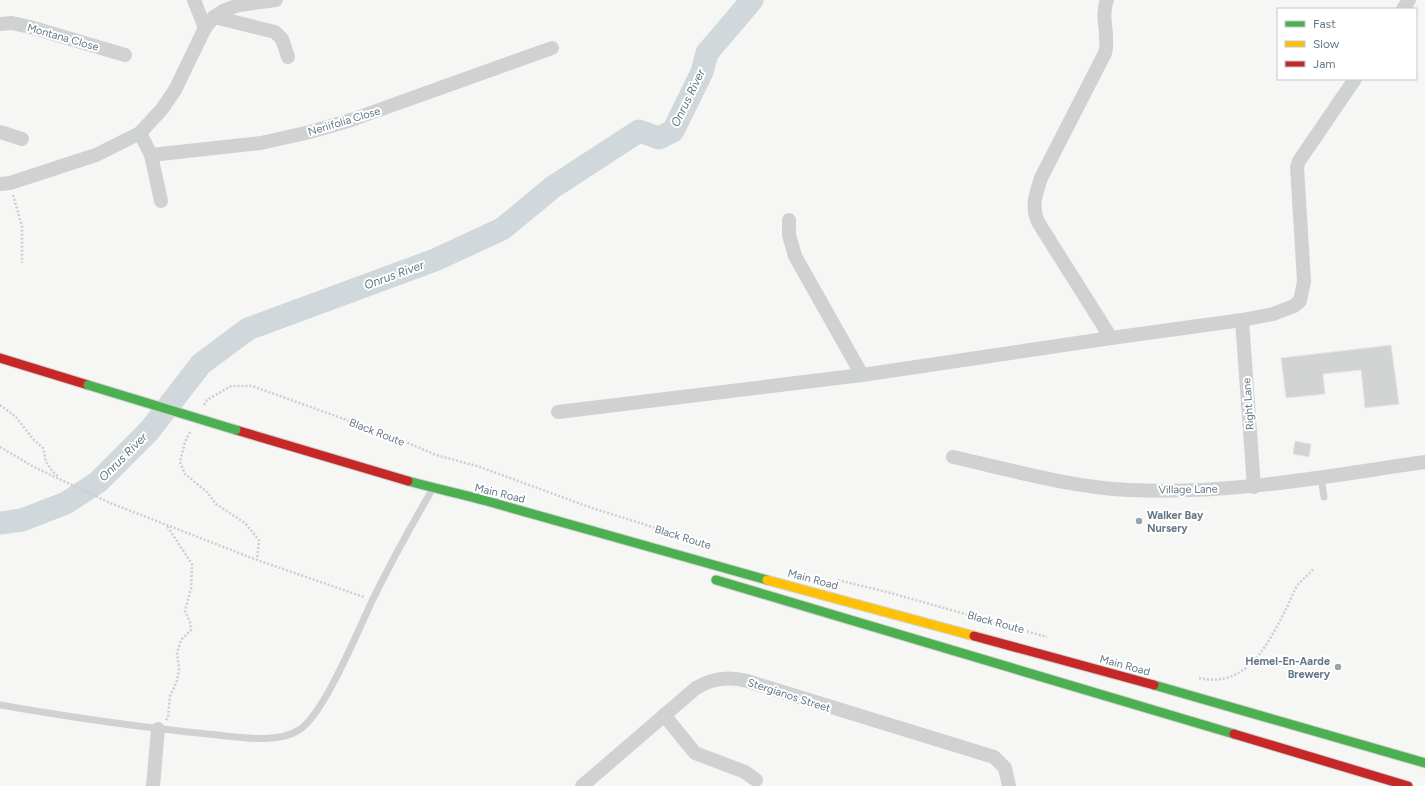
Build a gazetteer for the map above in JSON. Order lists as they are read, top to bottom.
{
  "streets": {
    "main road": ["Main Road"],
    "street": [
      "Montana Close",
      "Neriifolia Close",
      "Right Lane",
      "Village Lane",
      "Stergianos Street"
    ],
    "path": ["Black Route"]
  },
  "crossings": [
    ["Right Lane", "Village Lane"]
  ],
  "water": ["Onrus River"],
  "places": ["Walker Bay Nursery", "Hemel-En-Aarde Brewery"],
  "legend": ["Fast", "Slow", "Jam"]
}
